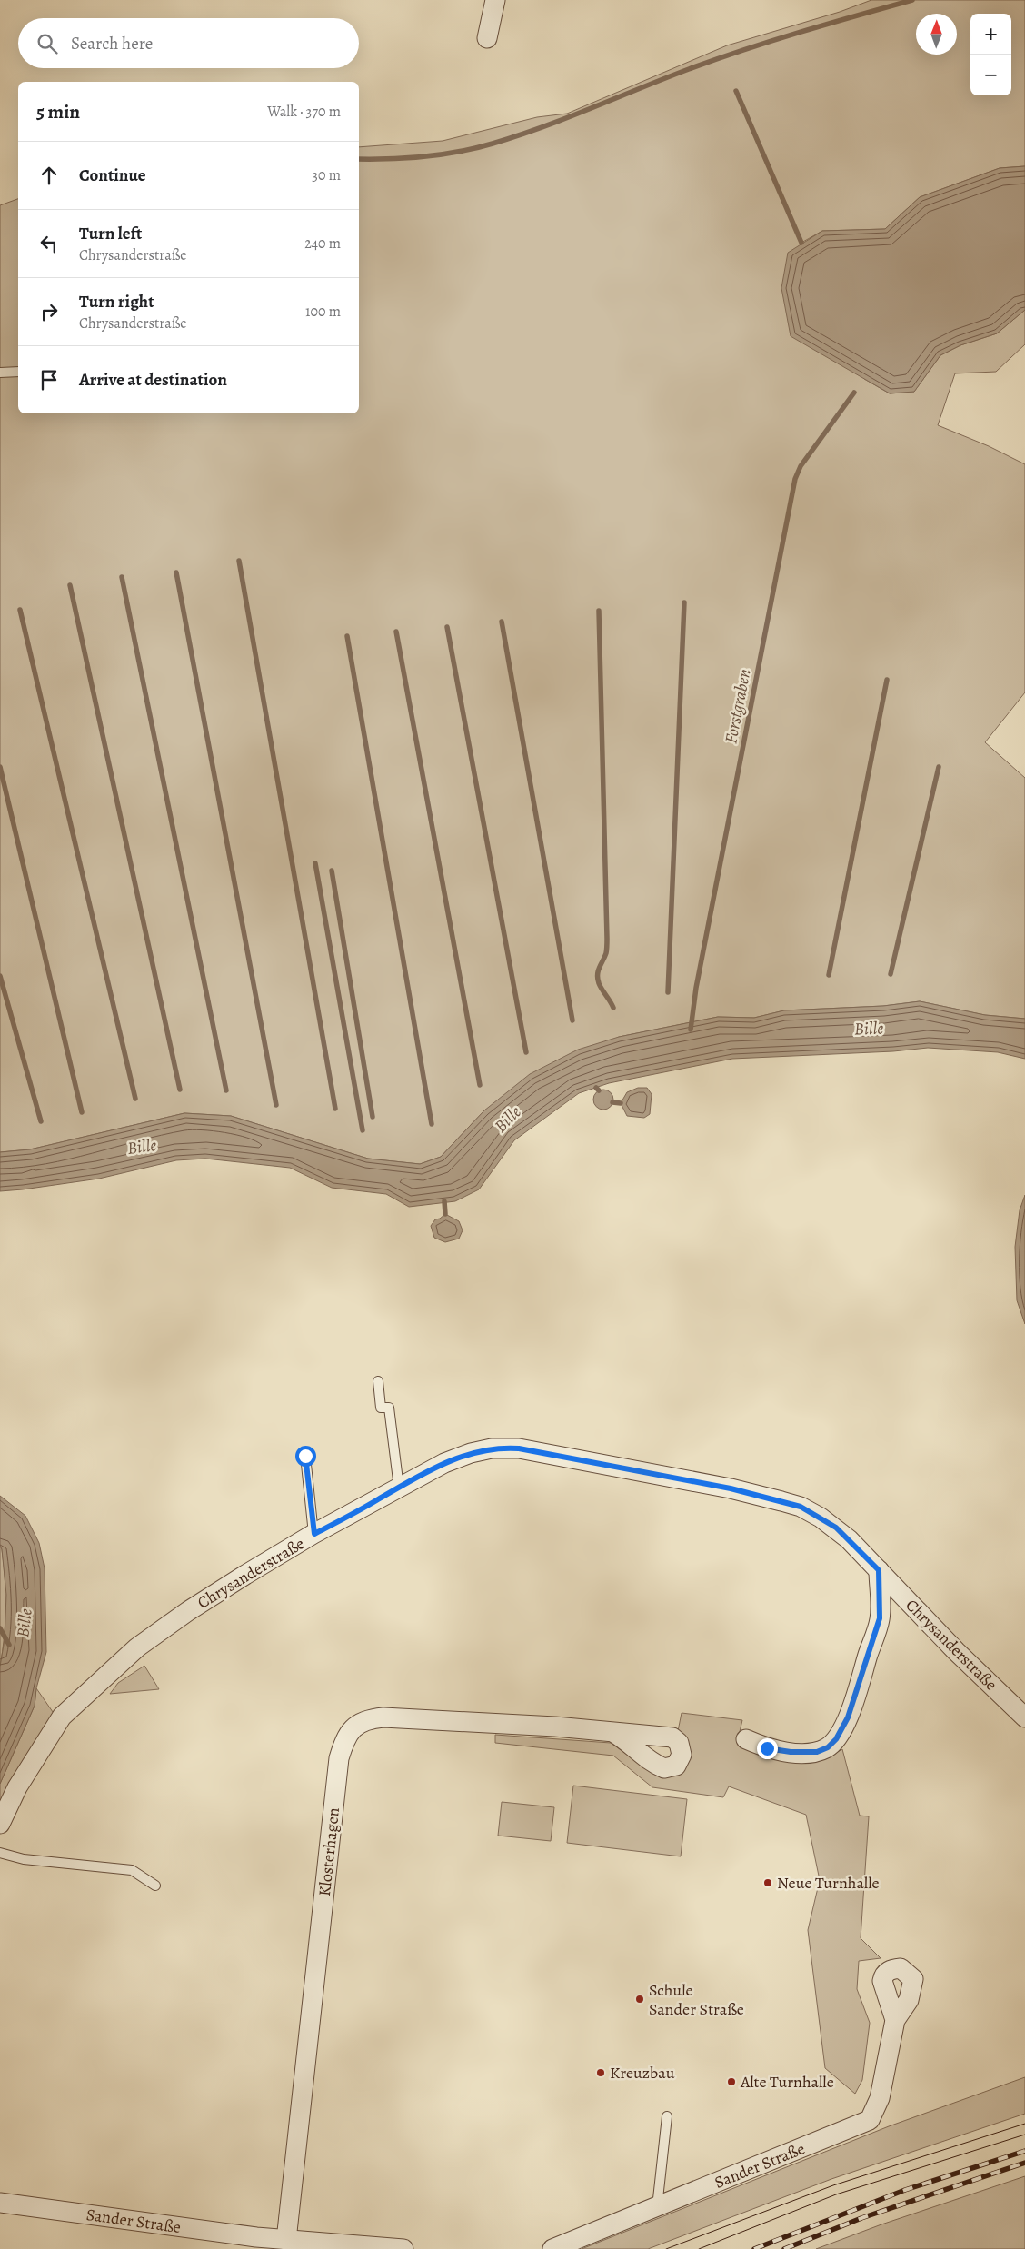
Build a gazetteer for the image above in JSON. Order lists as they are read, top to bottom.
{
  "streets": {
    "street": ["Chrysanderstraße", "Klosterhagen", "Sander Straße"]
  },
  "crossings": [
    ["Klosterhagen", "Sander Straße"]
  ],
  "water": ["Forstgraben", "Bille"],
  "places": [
    "Neue Turnhalle",
    "Schule Sander Straße",
    "Kreuzbau",
    "Alte Turnhalle"
  ],
  "north": "top",
  "page": {
    "map_buttons": ["+", "−"],
    "search": "Search here",
    "heading": ["5 min", "Walk · 370 m"],
    "list": [
      ["Continue", "30 m"],
      ["Turn left", "Chrysanderstraße", "240 m"],
      ["Turn right", "Chrysanderstraße", "100 m"],
      "Arrive at destination"
    ]
  }
}
